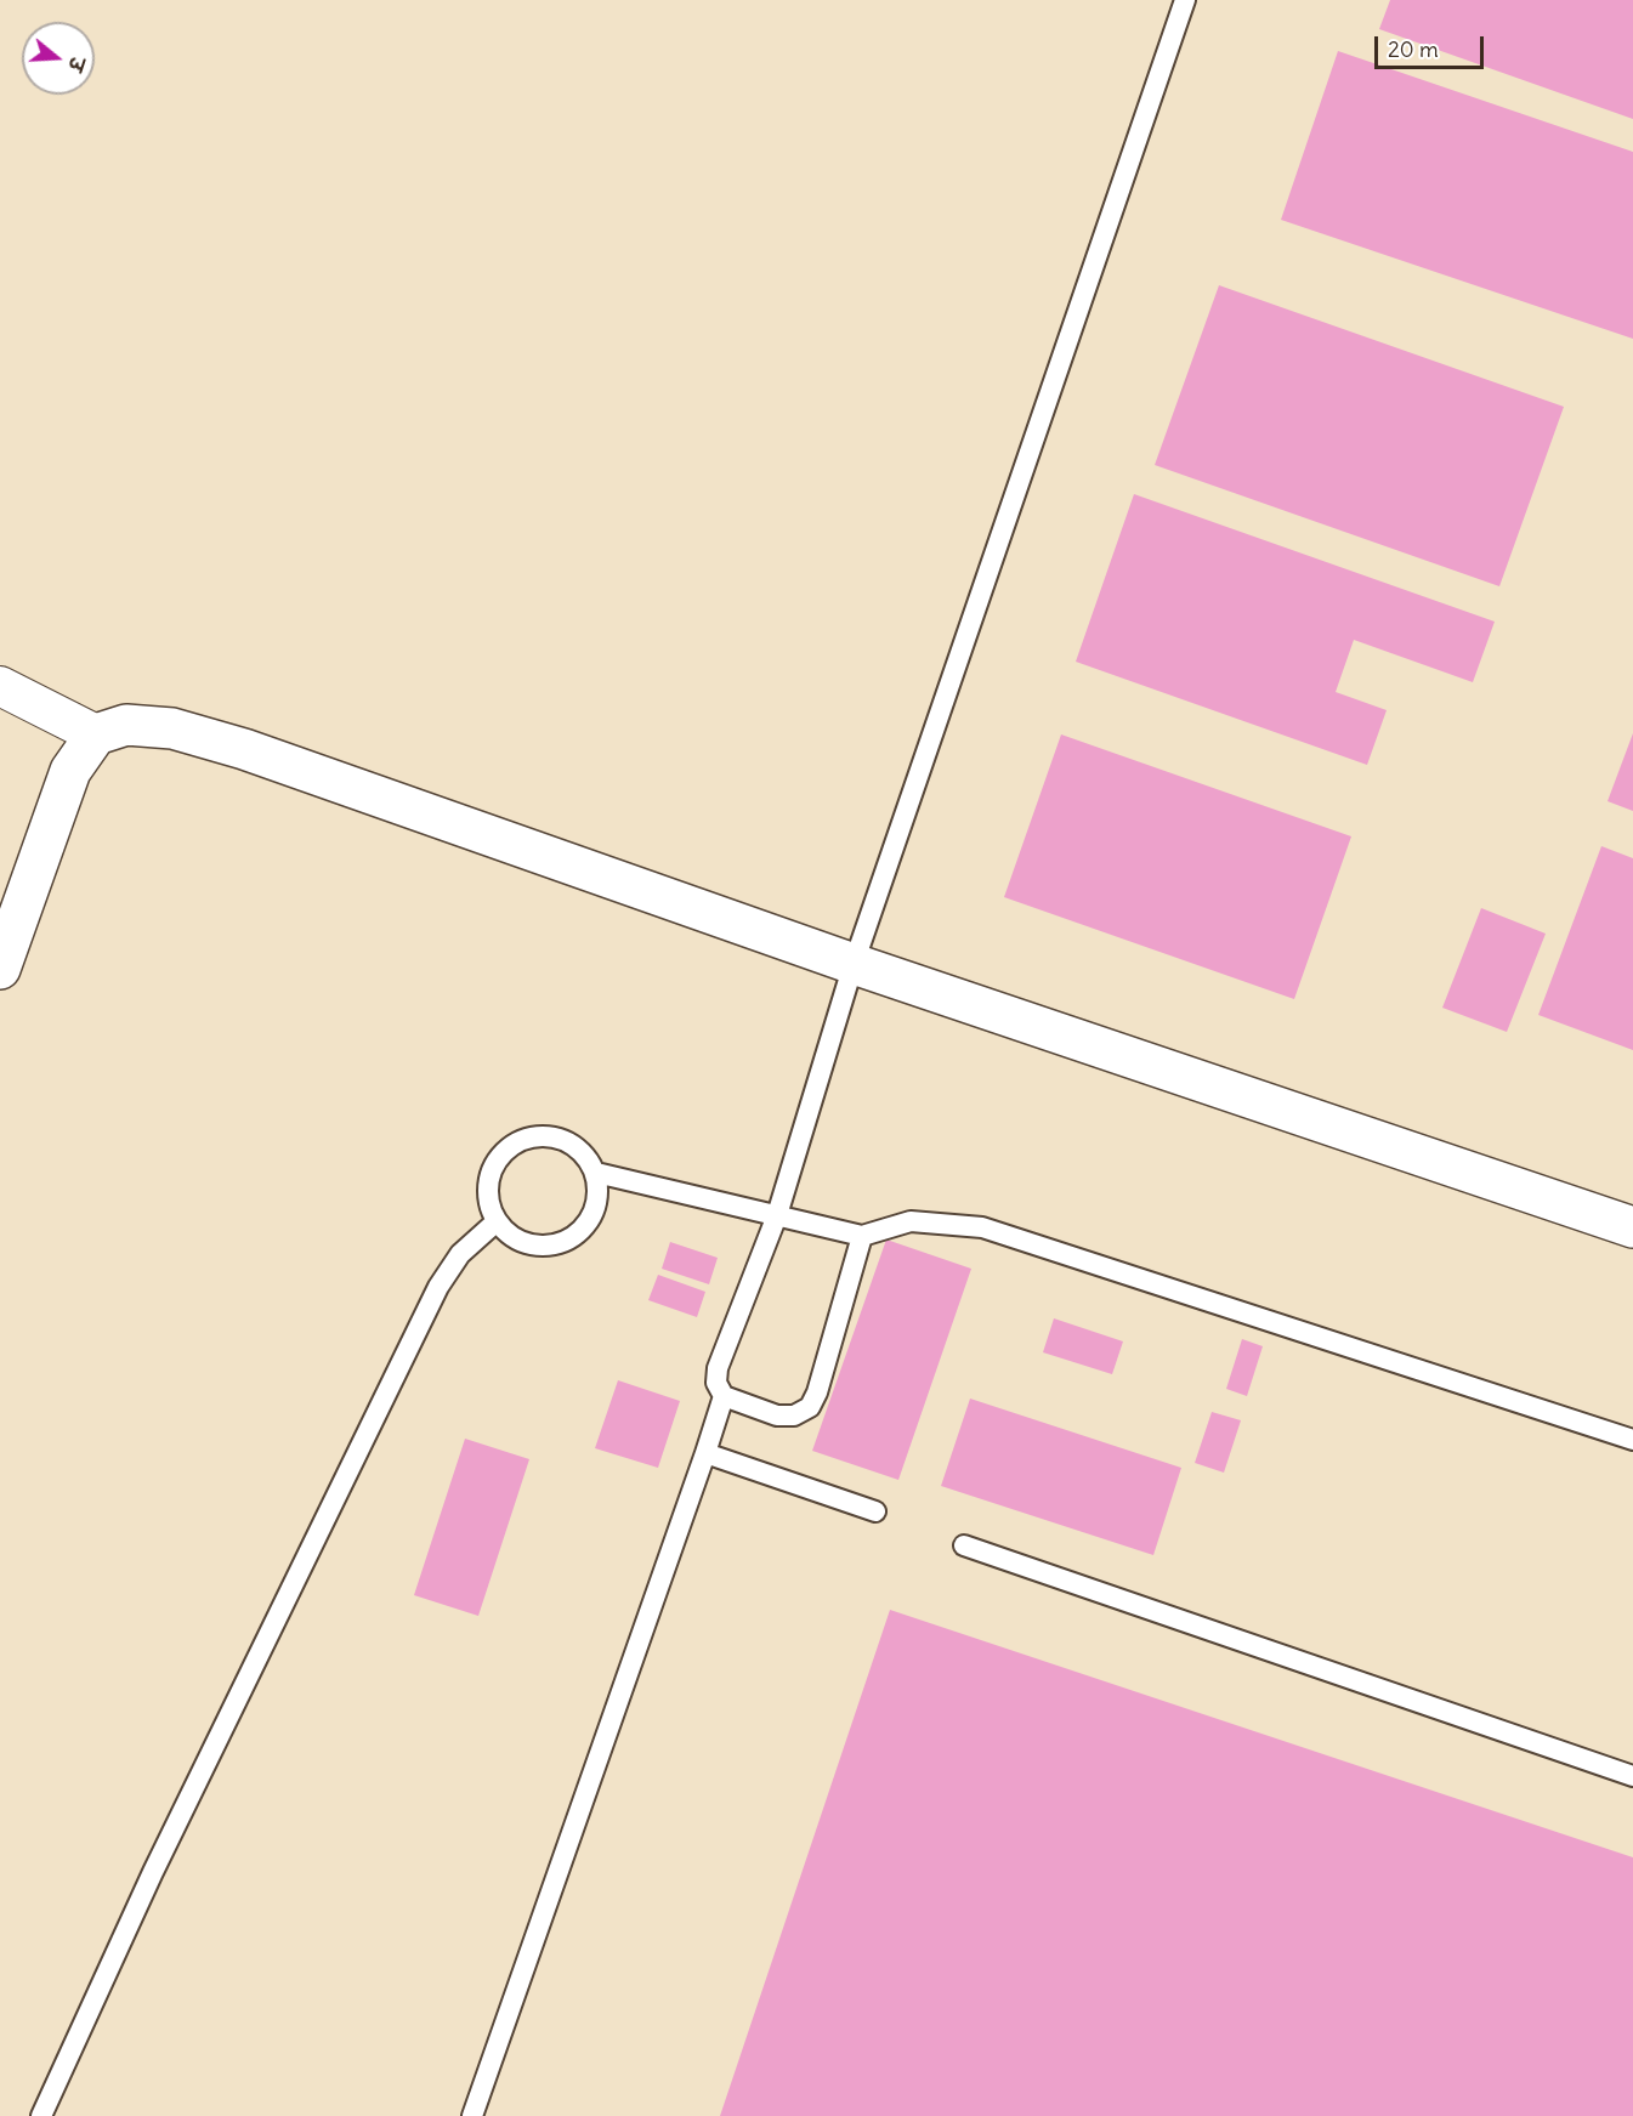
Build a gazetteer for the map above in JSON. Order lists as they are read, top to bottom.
{
  "scale_bar": "20 m",
  "north": "right"
}
